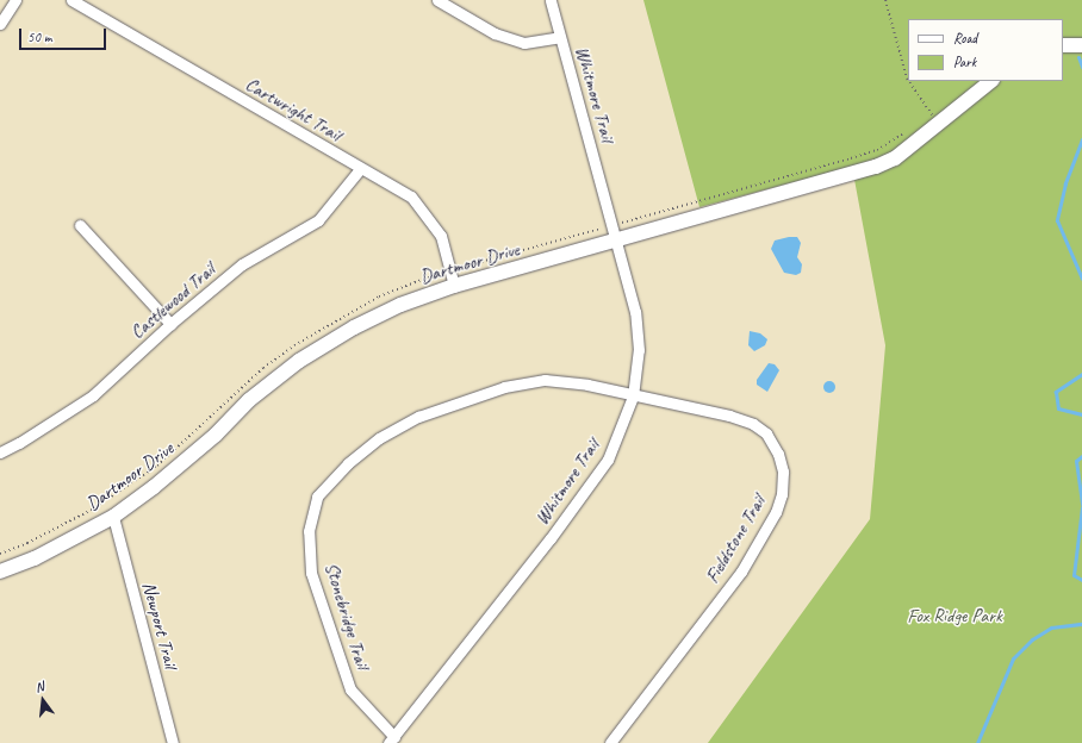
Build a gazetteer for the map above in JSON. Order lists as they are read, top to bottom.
{
  "streets": {
    "street": [
      "Whitmore Trail",
      "Cartwright Trail",
      "Dartmoor Drive",
      "Castlewood Trail",
      "Fieldstone Trail",
      "Stonebridge Trail",
      "Newport Trail"
    ]
  },
  "crossings": [
    ["Whitmore Trail", "Dartmoor Drive"],
    ["Whitmore Trail", "Fieldstone Trail"],
    ["Whitmore Trail", "Stonebridge Trail"],
    ["Cartwright Trail", "Dartmoor Drive"],
    ["Cartwright Trail", "Castlewood Trail"],
    ["Dartmoor Drive", "Newport Trail"],
    ["Fieldstone Trail", "Stonebridge Trail"]
  ],
  "parks": ["Fox Ridge Park"],
  "legend": ["Road", "Park"],
  "scale_bar": "50 m",
  "north": "top"
}
